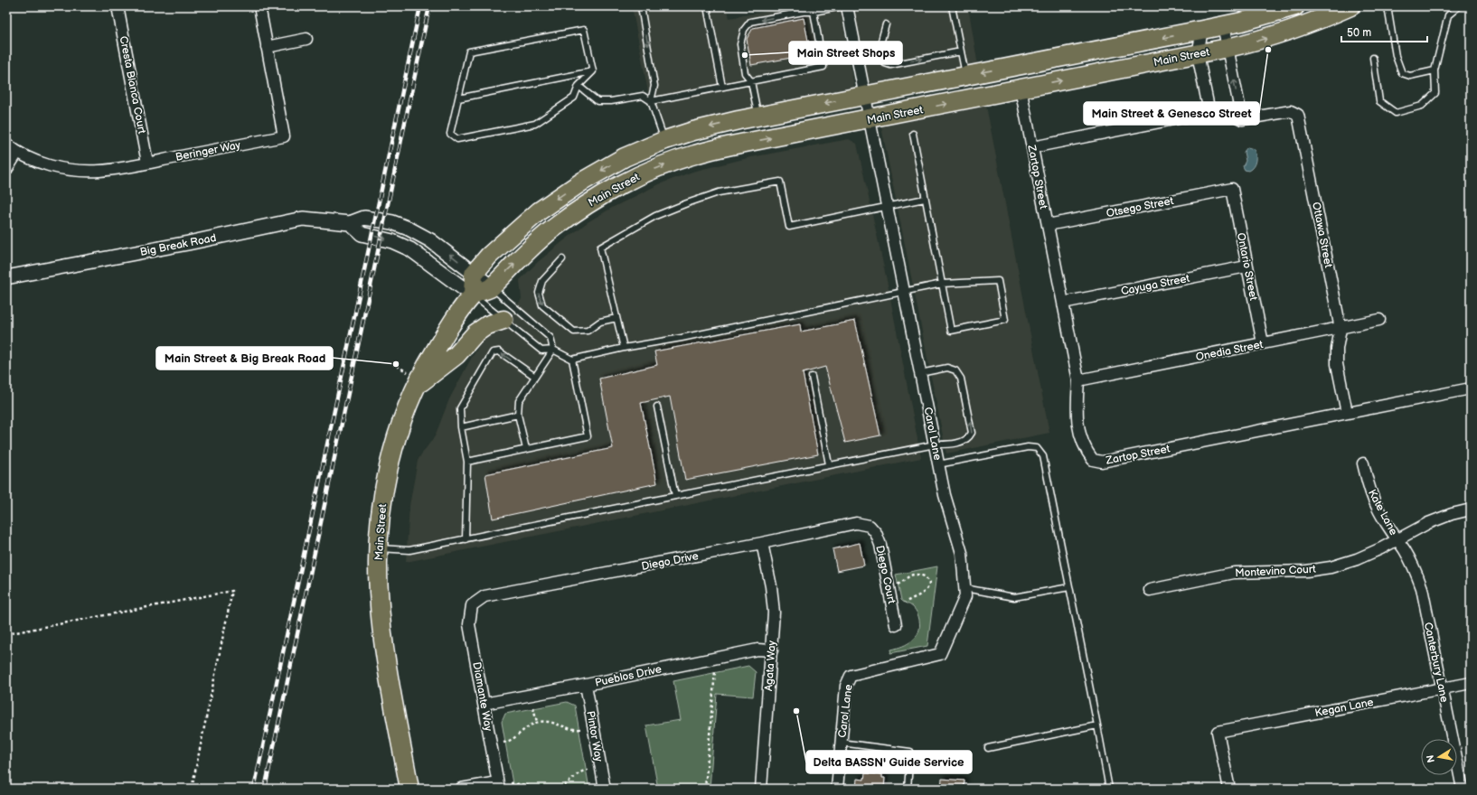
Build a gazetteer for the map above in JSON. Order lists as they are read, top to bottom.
{
  "streets": {
    "main road": ["Main Street"],
    "street": [
      "Cresta Blanca Court",
      "Beringer Way",
      "Zartop Street",
      "Otsego Street",
      "Ottawa Street",
      "Big Break Road",
      "Ontario Street",
      "Cayuga Street",
      "Onedia Street",
      "Carol Lane",
      "Kate Lane",
      "Diego Drive",
      "Montevino Court",
      "Diego Court",
      "Canterbury Lane",
      "Agata Way",
      "Pueblos Drive",
      "Diamante Way",
      "Kegan Lane",
      "Pintor Way"
    ]
  },
  "crossings": [
    ["Main Street", "Zartop Street"],
    ["Main Street", "Big Break Road"],
    ["Main Street", "Carol Lane"],
    ["Cresta Blanca Court", "Beringer Way"],
    ["Zartop Street", "Otsego Street"],
    ["Zartop Street", "Ottawa Street"],
    ["Zartop Street", "Cayuga Street"],
    ["Zartop Street", "Onedia Street"],
    ["Otsego Street", "Ontario Street"],
    ["Ottawa Street", "Onedia Street"],
    ["Ontario Street", "Cayuga Street"],
    ["Ontario Street", "Onedia Street"],
    ["Kate Lane", "Montevino Court"],
    ["Kate Lane", "Canterbury Lane"],
    ["Diego Drive", "Diego Court"],
    ["Diego Drive", "Agata Way"],
    ["Diego Drive", "Diamante Way"],
    ["Montevino Court", "Canterbury Lane"],
    ["Canterbury Lane", "Kegan Lane"],
    ["Agata Way", "Pueblos Drive"],
    ["Pueblos Drive", "Diamante Way"],
    ["Pueblos Drive", "Pintor Way"]
  ],
  "places": [
    "Main Street & Genesco Street",
    "Main Street Shops",
    "Main Street & Big Break Road",
    "Delta BASSN' Guide Service"
  ],
  "scale_bar": "50 m",
  "north": "left"
}
